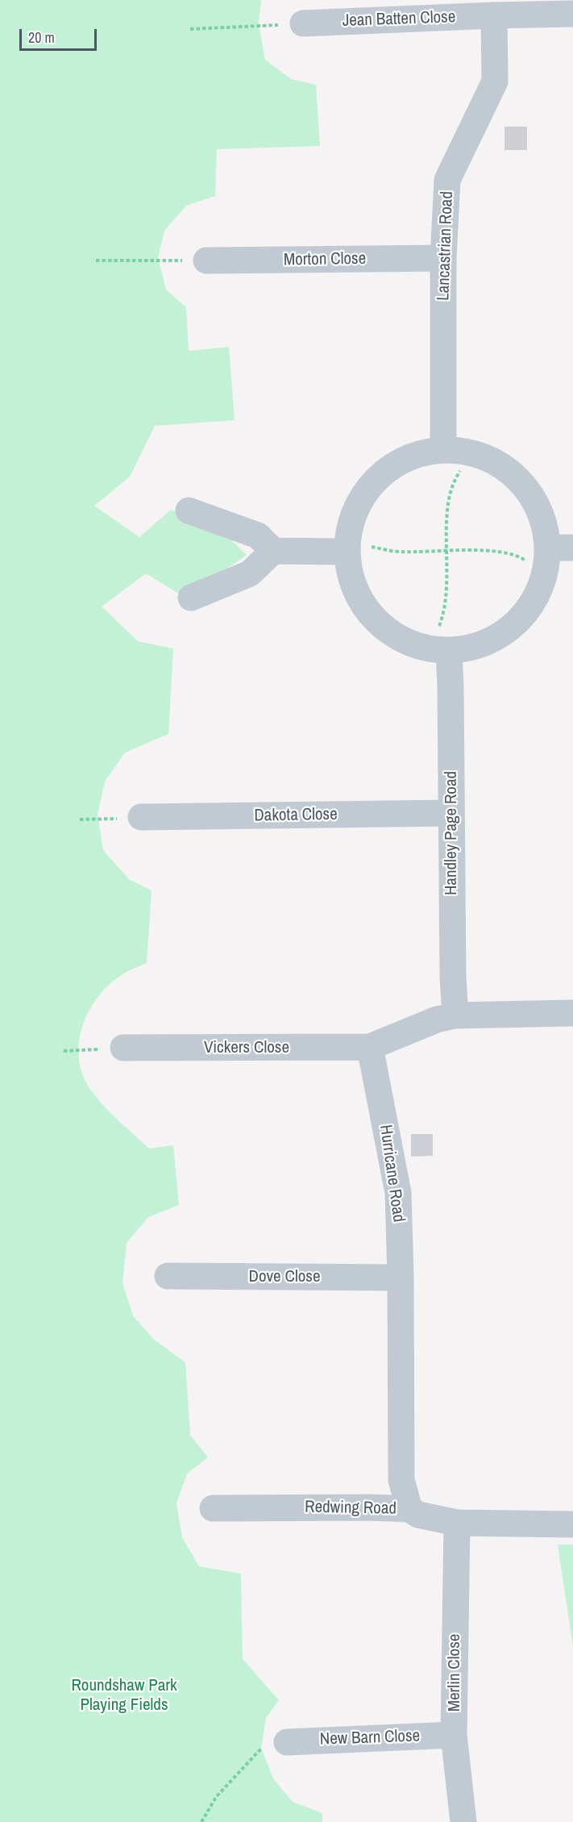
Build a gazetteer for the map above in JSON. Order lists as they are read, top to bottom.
{
  "streets": {
    "street": [
      "Jean Batten Close",
      "Lancastrian Road",
      "Morton Close",
      "Dakota Close",
      "Handley Page Road",
      "Vickers Close",
      "Hurricane Road",
      "Dove Close",
      "Redwing Road",
      "Merlin Close",
      "New Barn Close"
    ]
  },
  "crossings": [
    ["Jean Batten Close", "Lancastrian Road"],
    ["Lancastrian Road", "Morton Close"],
    ["Dakota Close", "Handley Page Road"],
    ["Vickers Close", "Hurricane Road"],
    ["Hurricane Road", "Dove Close"],
    ["Hurricane Road", "Redwing Road"],
    ["Redwing Road", "Merlin Close"],
    ["Merlin Close", "New Barn Close"]
  ],
  "parks": ["Roundshaw Park Playing Fields"],
  "scale_bar": "20 m"
}
